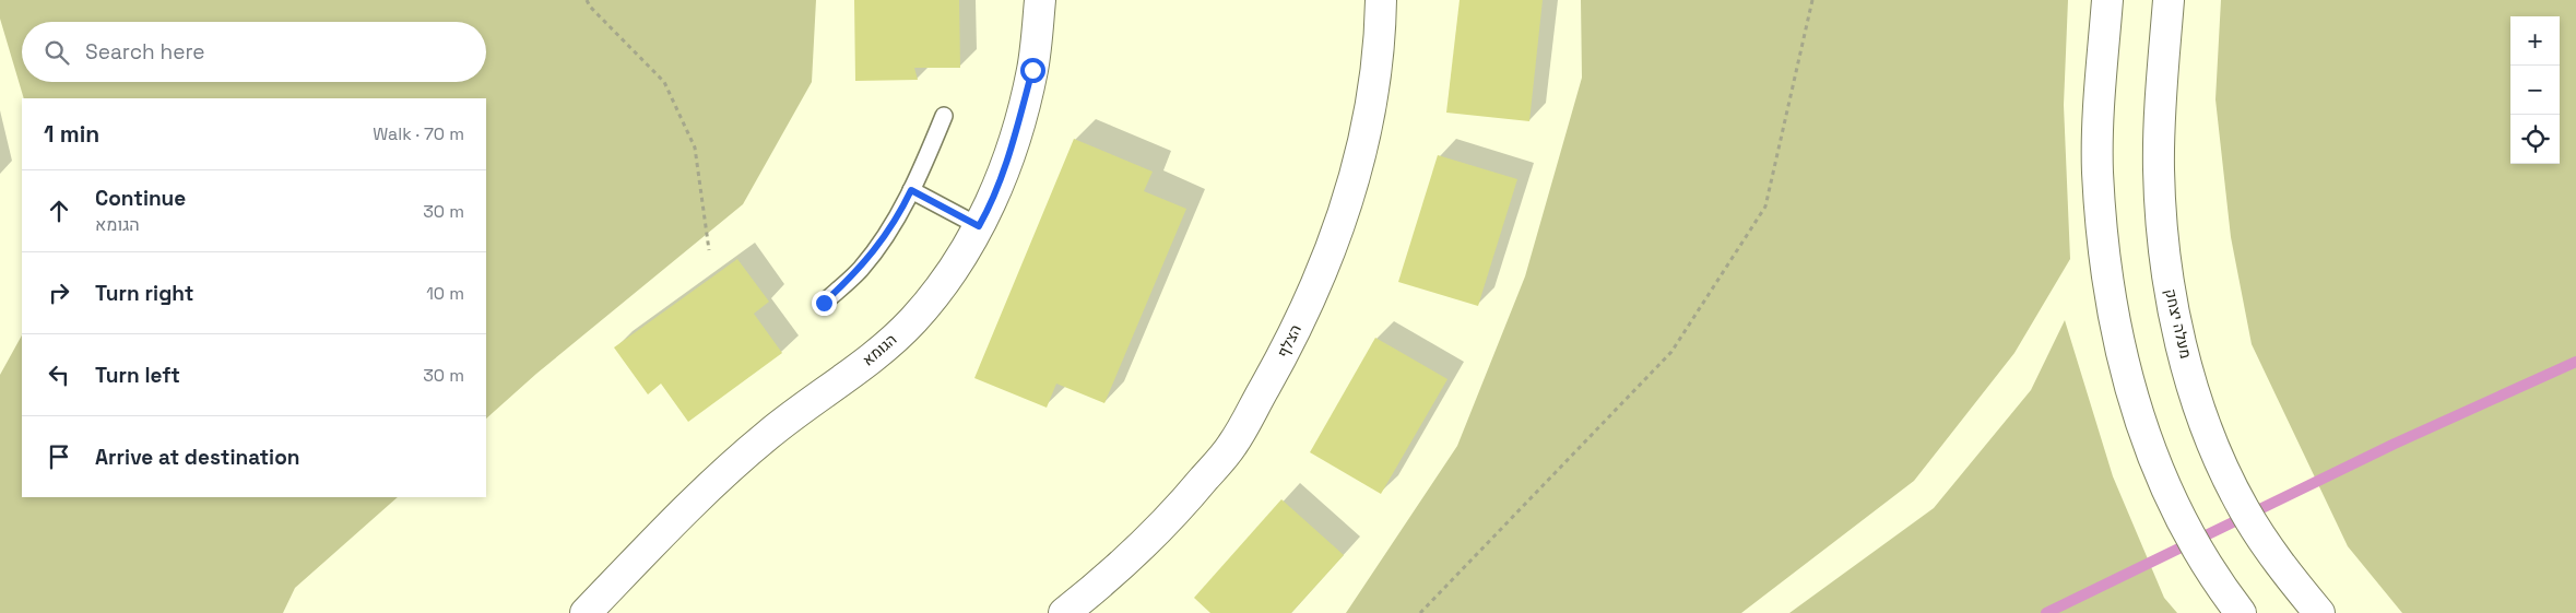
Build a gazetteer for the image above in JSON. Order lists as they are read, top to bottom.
{
  "streets": {
    "street": ["מעלה יצחק", "הצלף", "הגומא"]
  },
  "page": {
    "map_buttons": ["+", "−"],
    "search": "Search here",
    "heading": ["1 min", "Walk · 70 m"],
    "list": [
      ["Continue", "הגומא", "30 m"],
      ["Turn right", "10 m"],
      ["Turn left", "30 m"],
      "Arrive at destination"
    ]
  }
}
